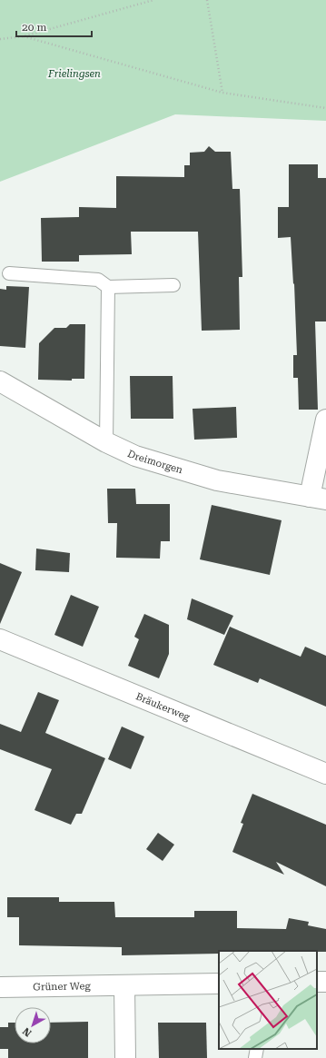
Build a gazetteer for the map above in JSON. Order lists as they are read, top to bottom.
{
  "streets": {
    "street": ["Dreimorgen", "Bräukerweg", "Grüner Weg"]
  },
  "parks": ["Frielingsen"],
  "scale_bar": "20 m",
  "north": "bottom left"
}
